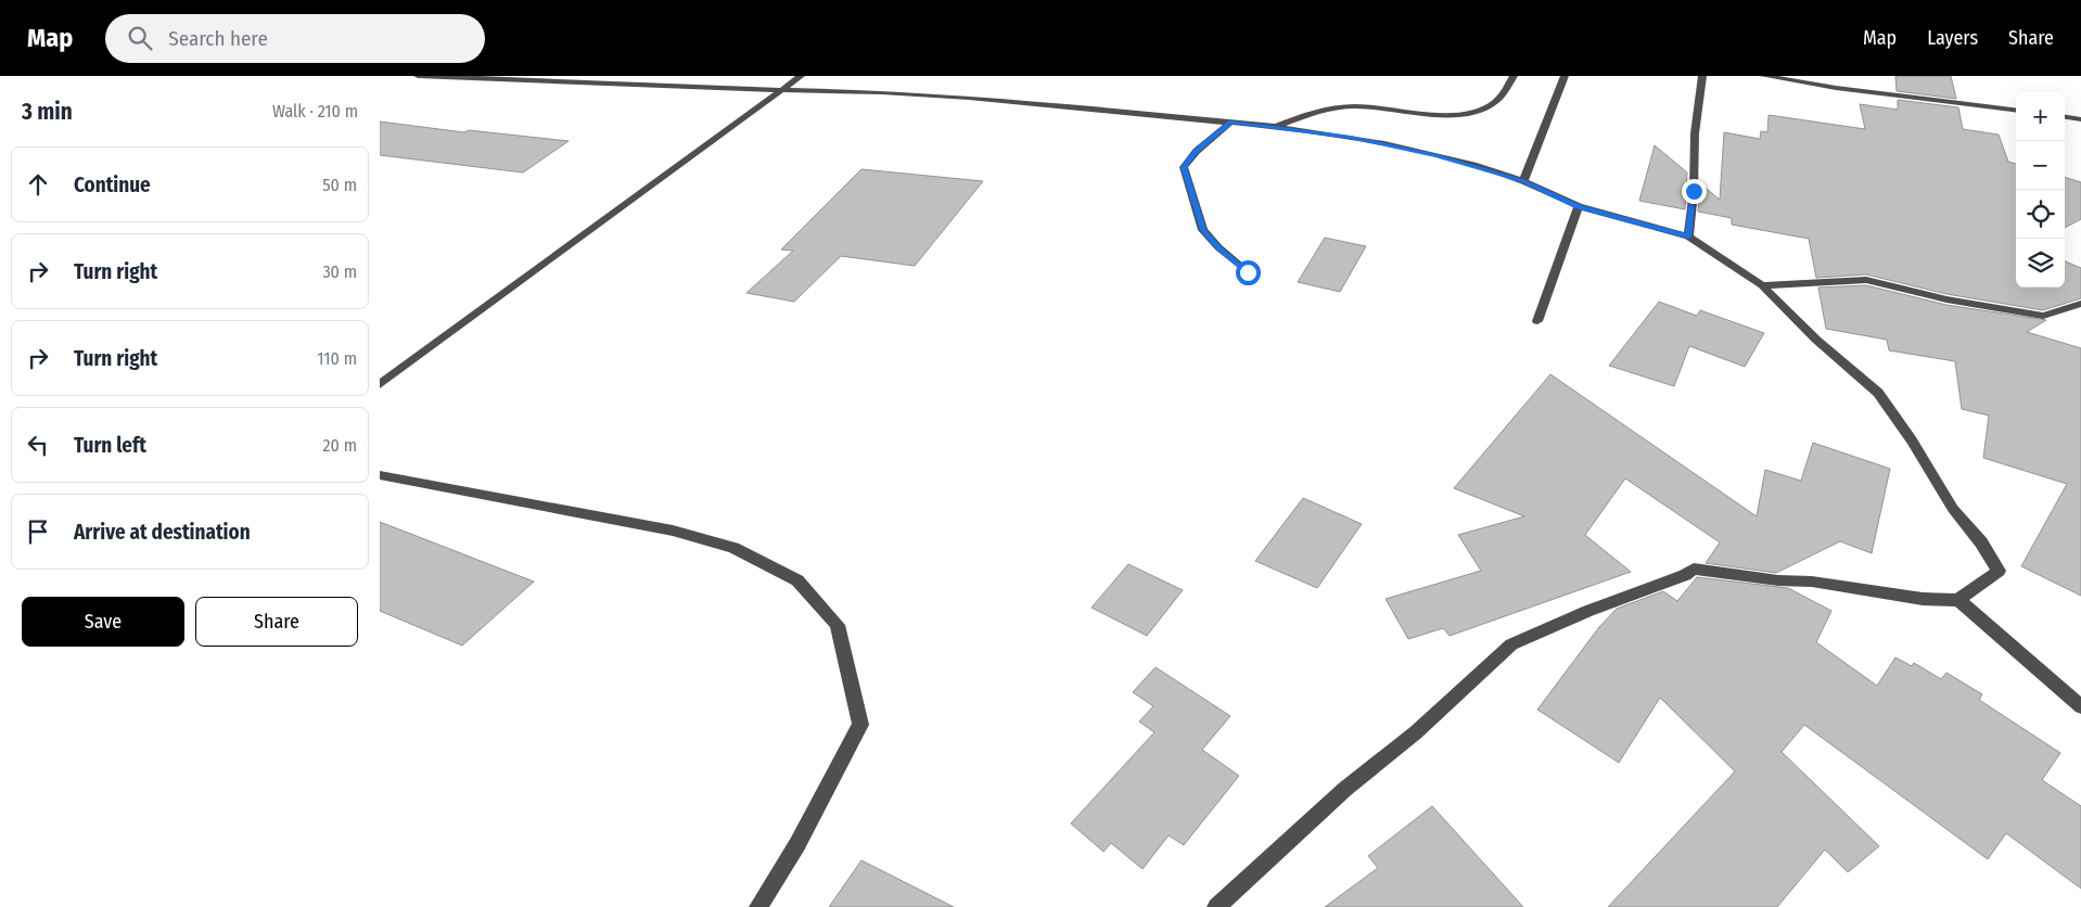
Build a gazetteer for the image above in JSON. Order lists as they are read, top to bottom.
{
  "page": {
    "header": "Map",
    "search": "Search here",
    "nav": ["Map", "Layers", "Share"],
    "heading": ["3 min", "Walk · 210 m"],
    "map_buttons": ["+", "−"],
    "list": [
      ["Continue", "50 m"],
      ["Turn right", "30 m"],
      ["Turn right", "110 m"],
      ["Turn left", "20 m"],
      "Arrive at destination"
    ],
    "buttons": ["Save", "Share"]
  }
}
